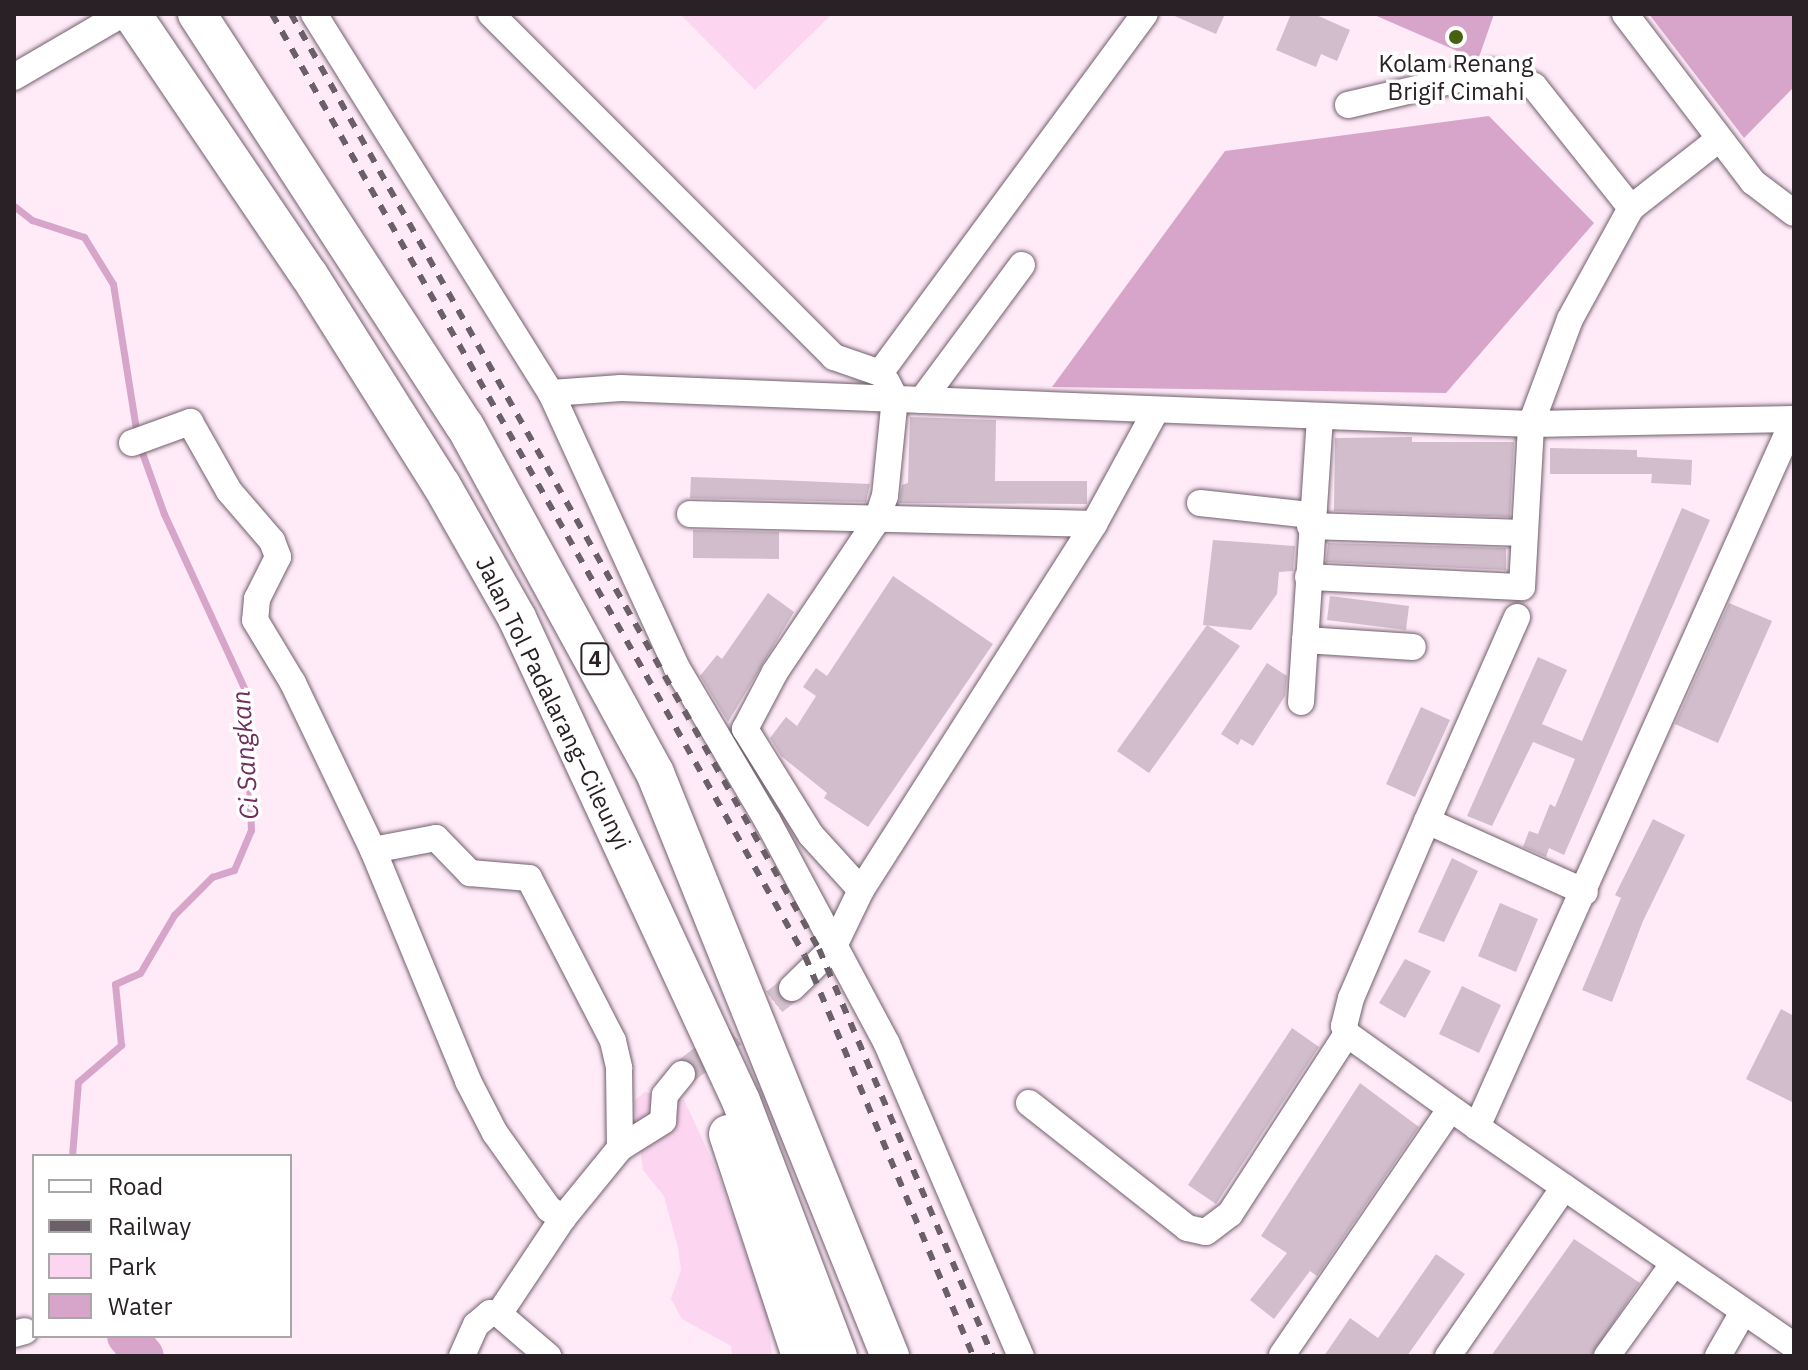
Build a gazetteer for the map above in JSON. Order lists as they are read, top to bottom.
{
  "streets": {
    "highway": ["4", "Jalan Tol Padalarang–Cileunyi"]
  },
  "water": ["Ci Sangkan"],
  "places": ["Kolam Renang Brigif Cimahi"],
  "legend": [
    "Road",
    "Railway",
    "Park",
    "Water"
  ]
}
